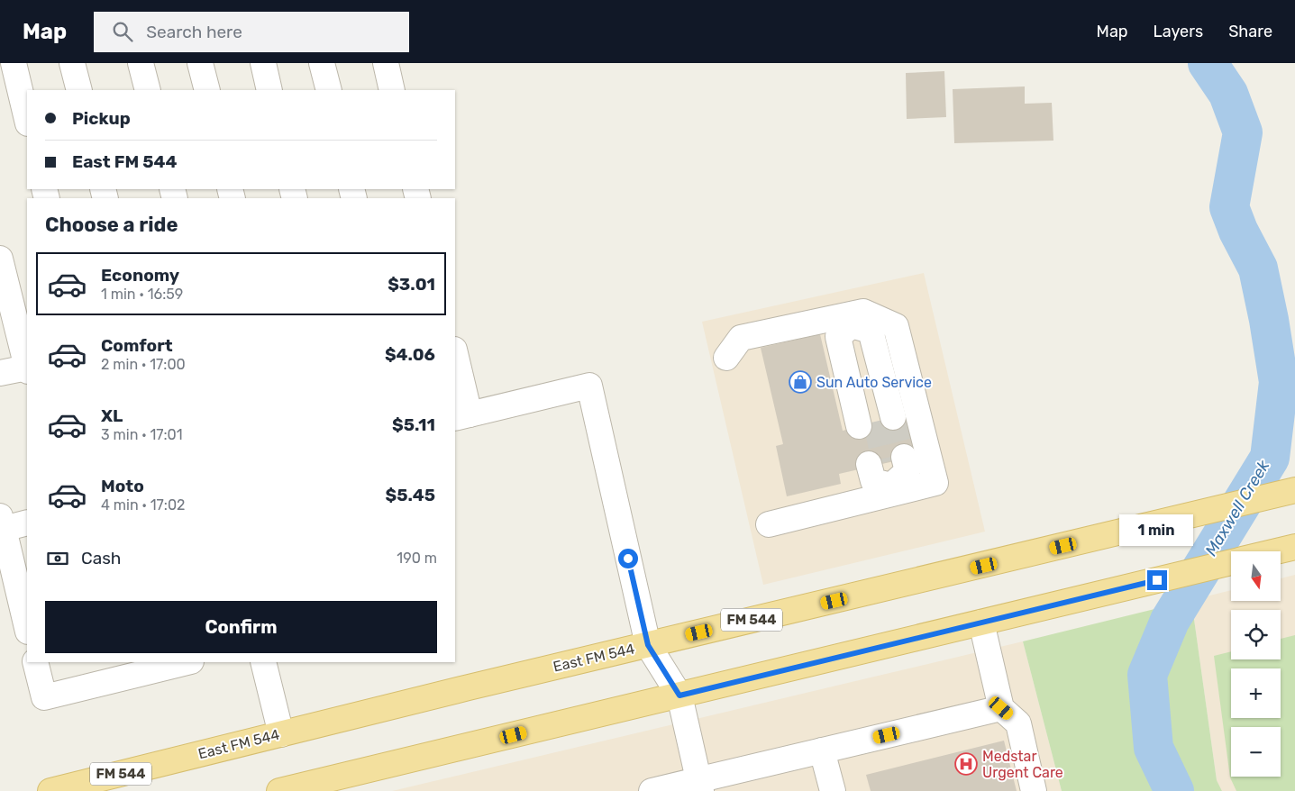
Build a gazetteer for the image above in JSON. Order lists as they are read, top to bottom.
{
  "streets": {
    "main road": ["FM 544", "East FM 544"]
  },
  "water": ["Maxwell Creek"],
  "places": {
    "shop": ["Sun Auto Service"],
    "hospital": ["Medstar Urgent Care"]
  },
  "north": "bottom",
  "page": {
    "header": "Map",
    "search": "Search here",
    "nav": ["Map", "Layers", "Share"],
    "banner": ["Pickup", "East FM 544"],
    "heading": "Choose a ride",
    "list": [
      {
        "name": "Economy",
        "note": "1 min · 16:59",
        "value": "$3.01"
      },
      {
        "name": "Comfort",
        "note": "2 min · 17:00",
        "value": "$4.06"
      },
      {
        "name": "XL",
        "note": "3 min · 17:01",
        "value": "$5.11"
      },
      {
        "name": "Moto",
        "note": "4 min · 17:02",
        "value": "$5.45"
      }
    ],
    "bubble": "1 min",
    "pay": ["Cash", "190 m"],
    "map_buttons": ["+", "−"],
    "buttons": "Confirm"
  }
}
